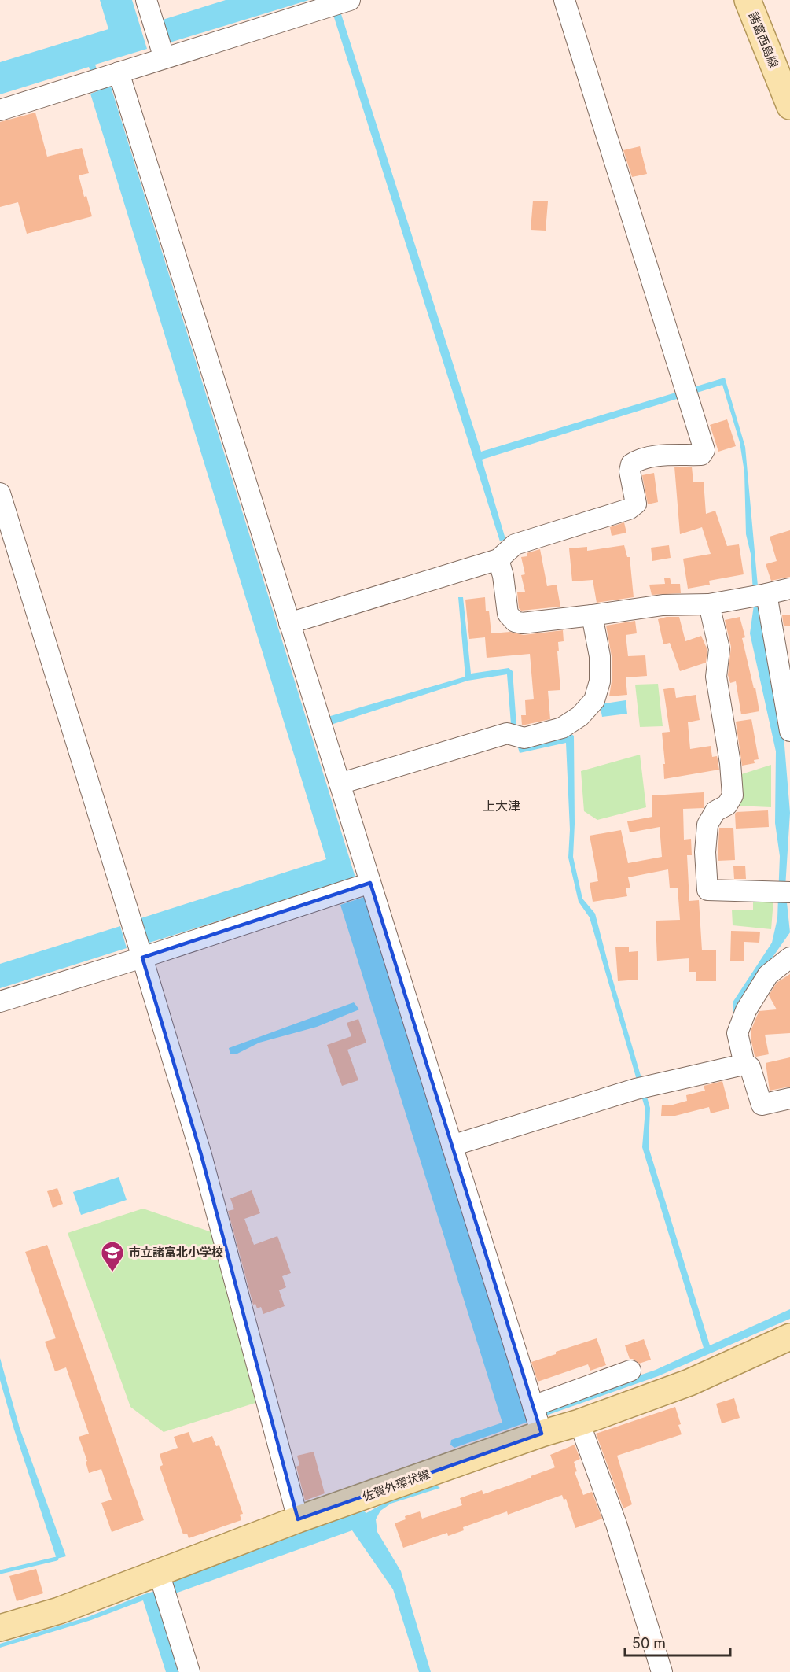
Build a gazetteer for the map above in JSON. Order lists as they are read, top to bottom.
{
  "streets": {
    "main road": ["諸富西島線", "佐賀外環状線"]
  },
  "districts": ["上大津"],
  "places": {
    "school or university": ["市立諸富北小学校"]
  },
  "scale_bar": "50 m"
}
